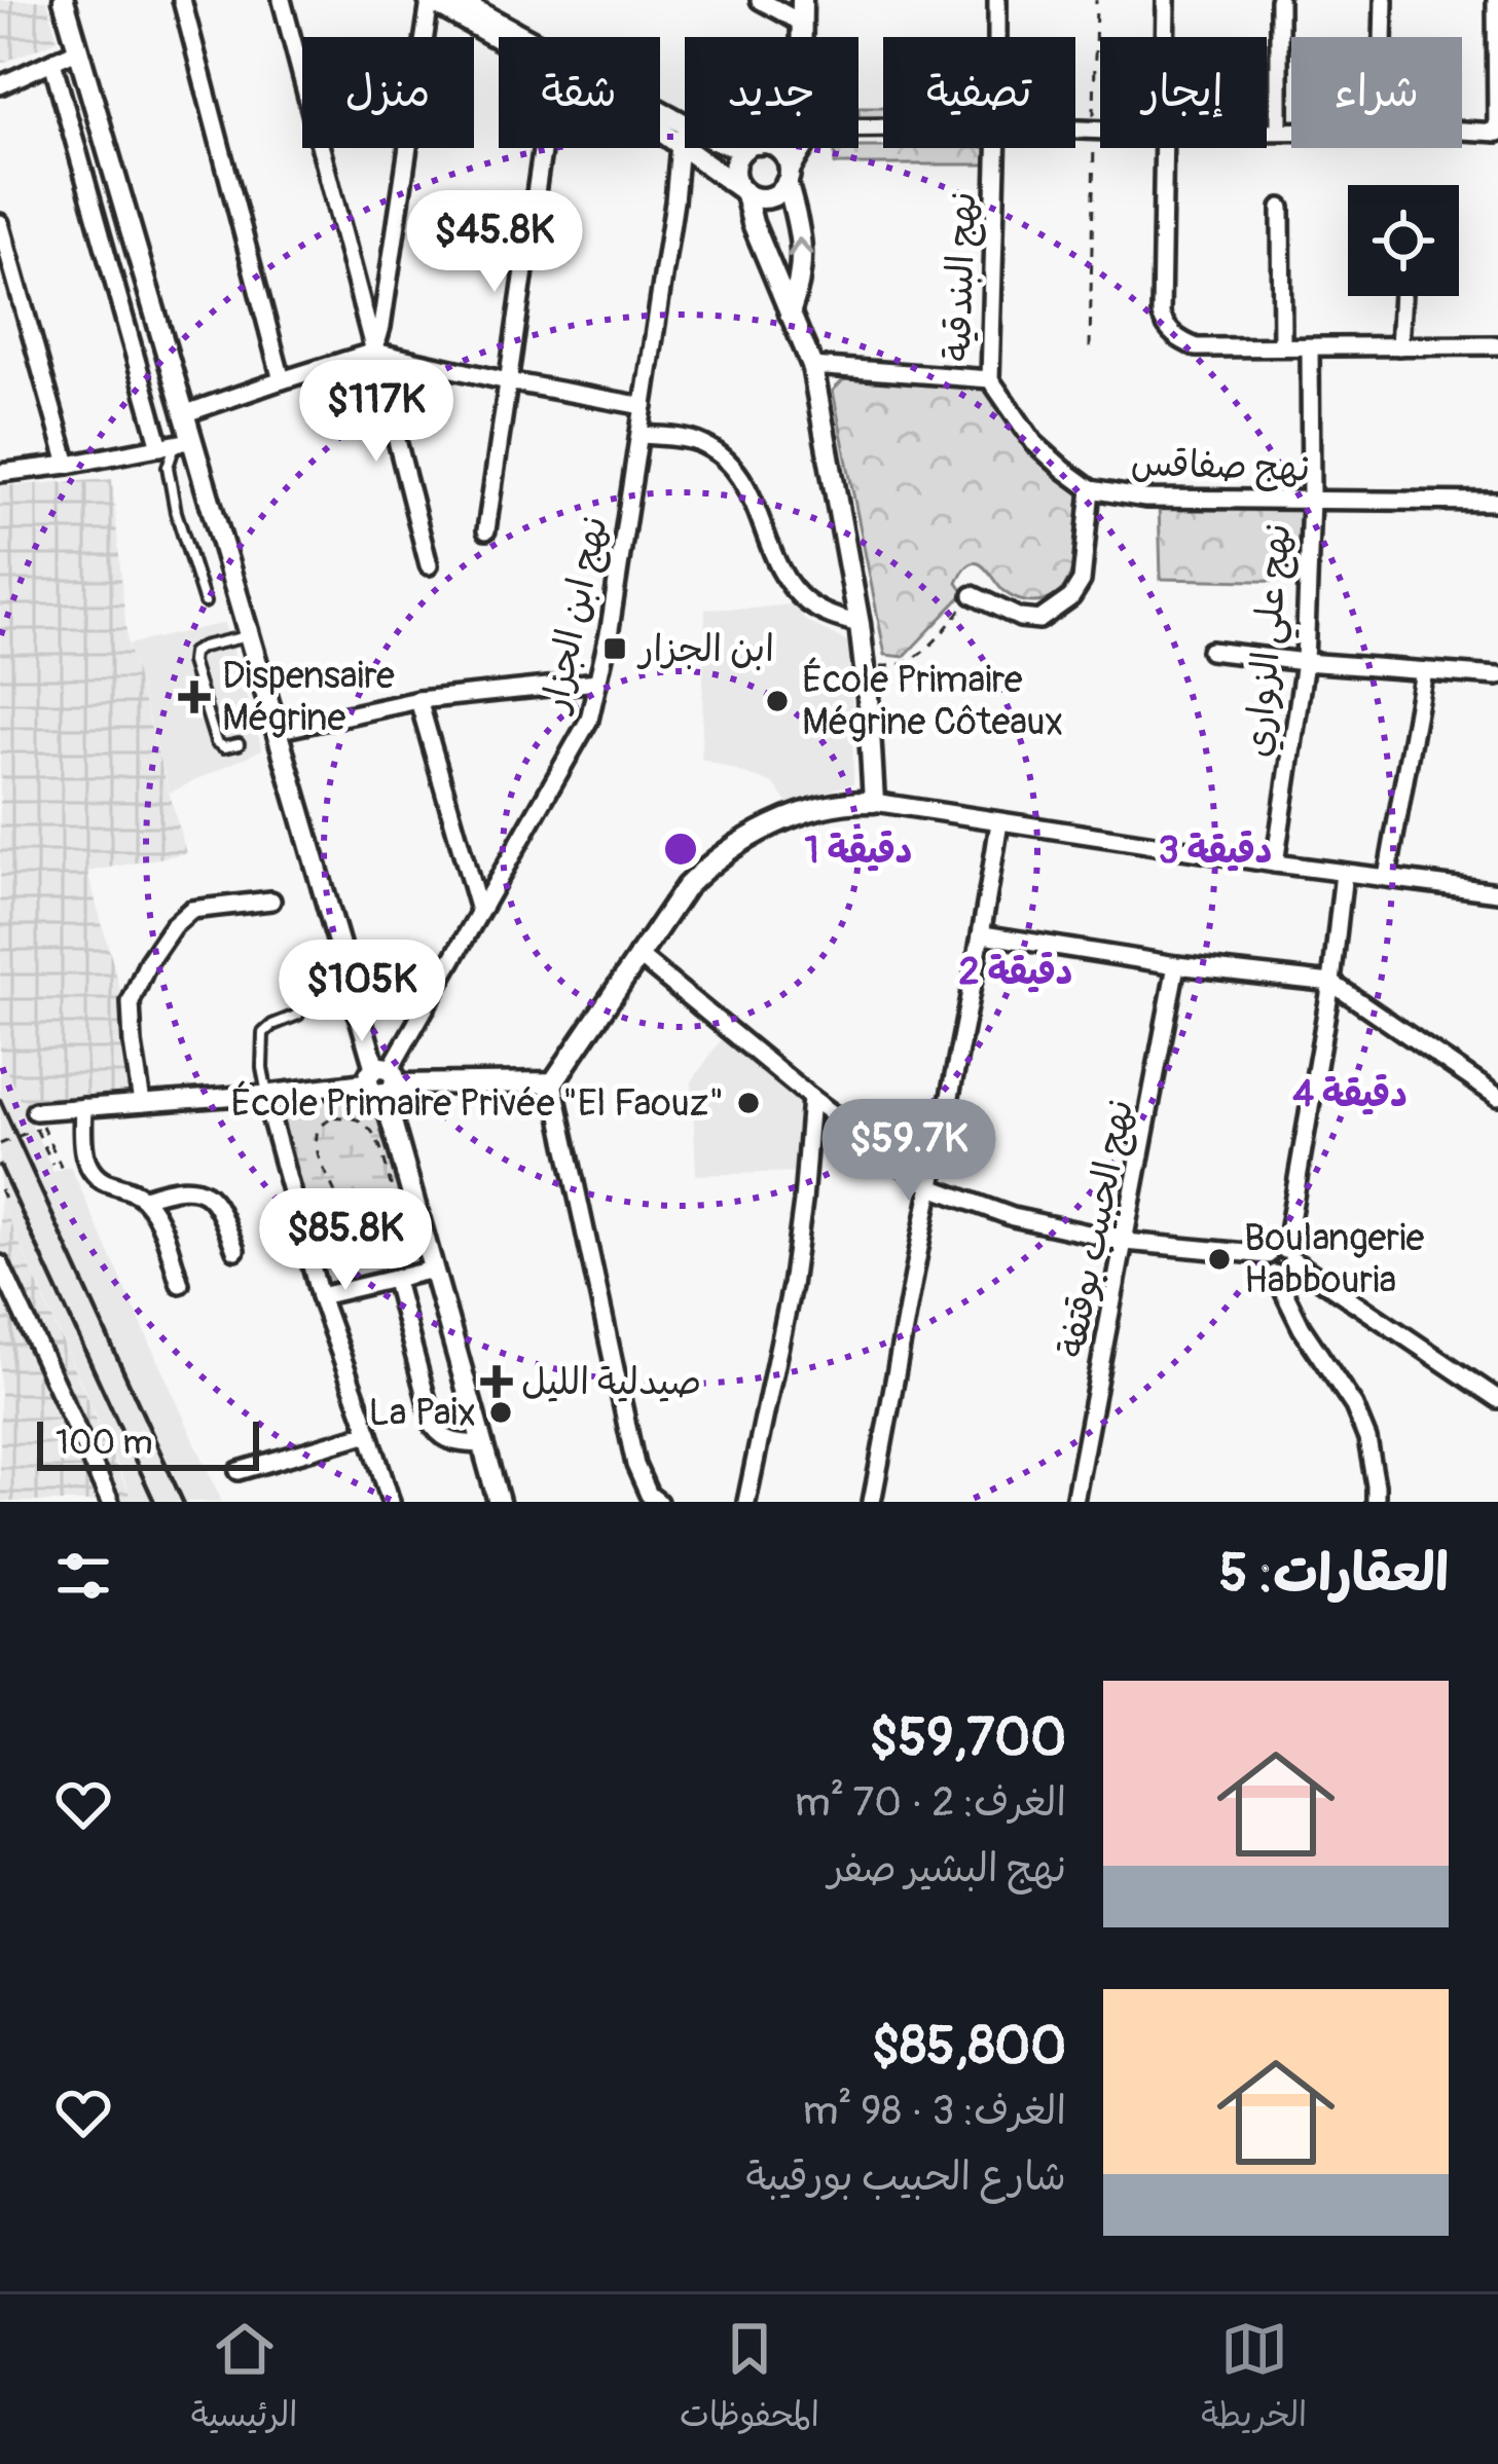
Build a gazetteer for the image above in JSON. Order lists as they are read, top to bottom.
{
  "streets": {
    "street": [
      "نهج البندقية",
      "نهج صفاقس",
      "نهج ابن الجزار",
      "نهج علي الزواري",
      "نهج الحبيب بوقتفة"
    ]
  },
  "crossings": [
    ["نهج البندقية", "نهج صفاقس"],
    ["نهج صفاقس", "نهج علي الزواري"]
  ],
  "places": {
    "transit": ["ابن الجزار"],
    "health": ["Dispensaire Mégrine", "صيدلية الليل"],
    "other": [
      "École Primaire Mégrine Côteaux",
      "École Primaire Privée \"El Faouz\"",
      "Boulangerie Habbouria",
      "La Paix"
    ]
  },
  "scale_bar": "100 m",
  "page": {
    "chip": [
      "شراء",
      "إيجار",
      "تصفية",
      "جديد",
      "شقة",
      "منزل"
    ],
    "price": [
      "$45.8K",
      "$117K",
      "$105K",
      "$59.7K",
      "$85.8K"
    ],
    "scale": "100 m",
    "heading": "العقارات: 5",
    "list": [
      {
        "name": "$59,700",
        "note": "الغرف: 2 · 70 m² · نهج البشير صفر"
      },
      {
        "name": "$85,800",
        "note": "الغرف: 3 · 98 m² · شارع الحبيب بورقيبة"
      }
    ],
    "tabs": ["الخريطة", "المحفوظات", "الرئيسية"]
  },
  "rings": [
    "1 دقيقة",
    "3 دقيقة",
    "2 دقيقة",
    "4 دقيقة"
  ]
}
